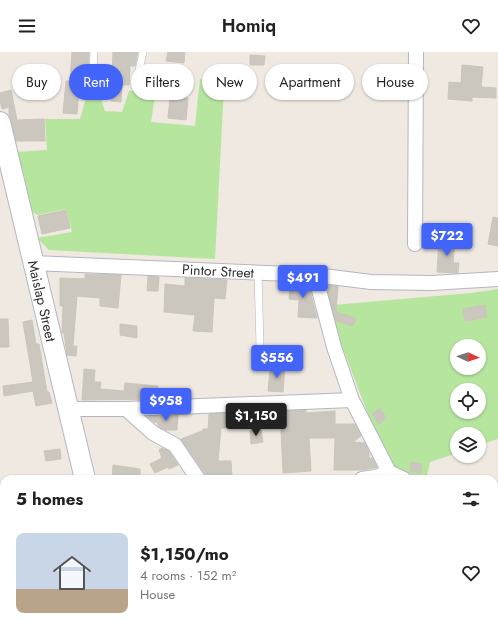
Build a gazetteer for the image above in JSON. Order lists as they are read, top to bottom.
{
  "streets": {
    "main road": ["Maislap Street"],
    "street": ["Pintor Street"]
  },
  "crossings": [
    ["Pintor Street", "Maislap Street"]
  ],
  "north": "right",
  "page": {
    "header": "Homiq",
    "chip": [
      "Buy",
      "Rent",
      "Filters",
      "New",
      "Apartment",
      "House"
    ],
    "price": [
      "$722",
      "$491",
      "$556",
      "$958",
      "$1,150"
    ],
    "heading": "5 homes",
    "list": [
      {
        "name": "$1,150/mo",
        "note": "4 rooms · 152 m² · House"
      }
    ]
  }
}
